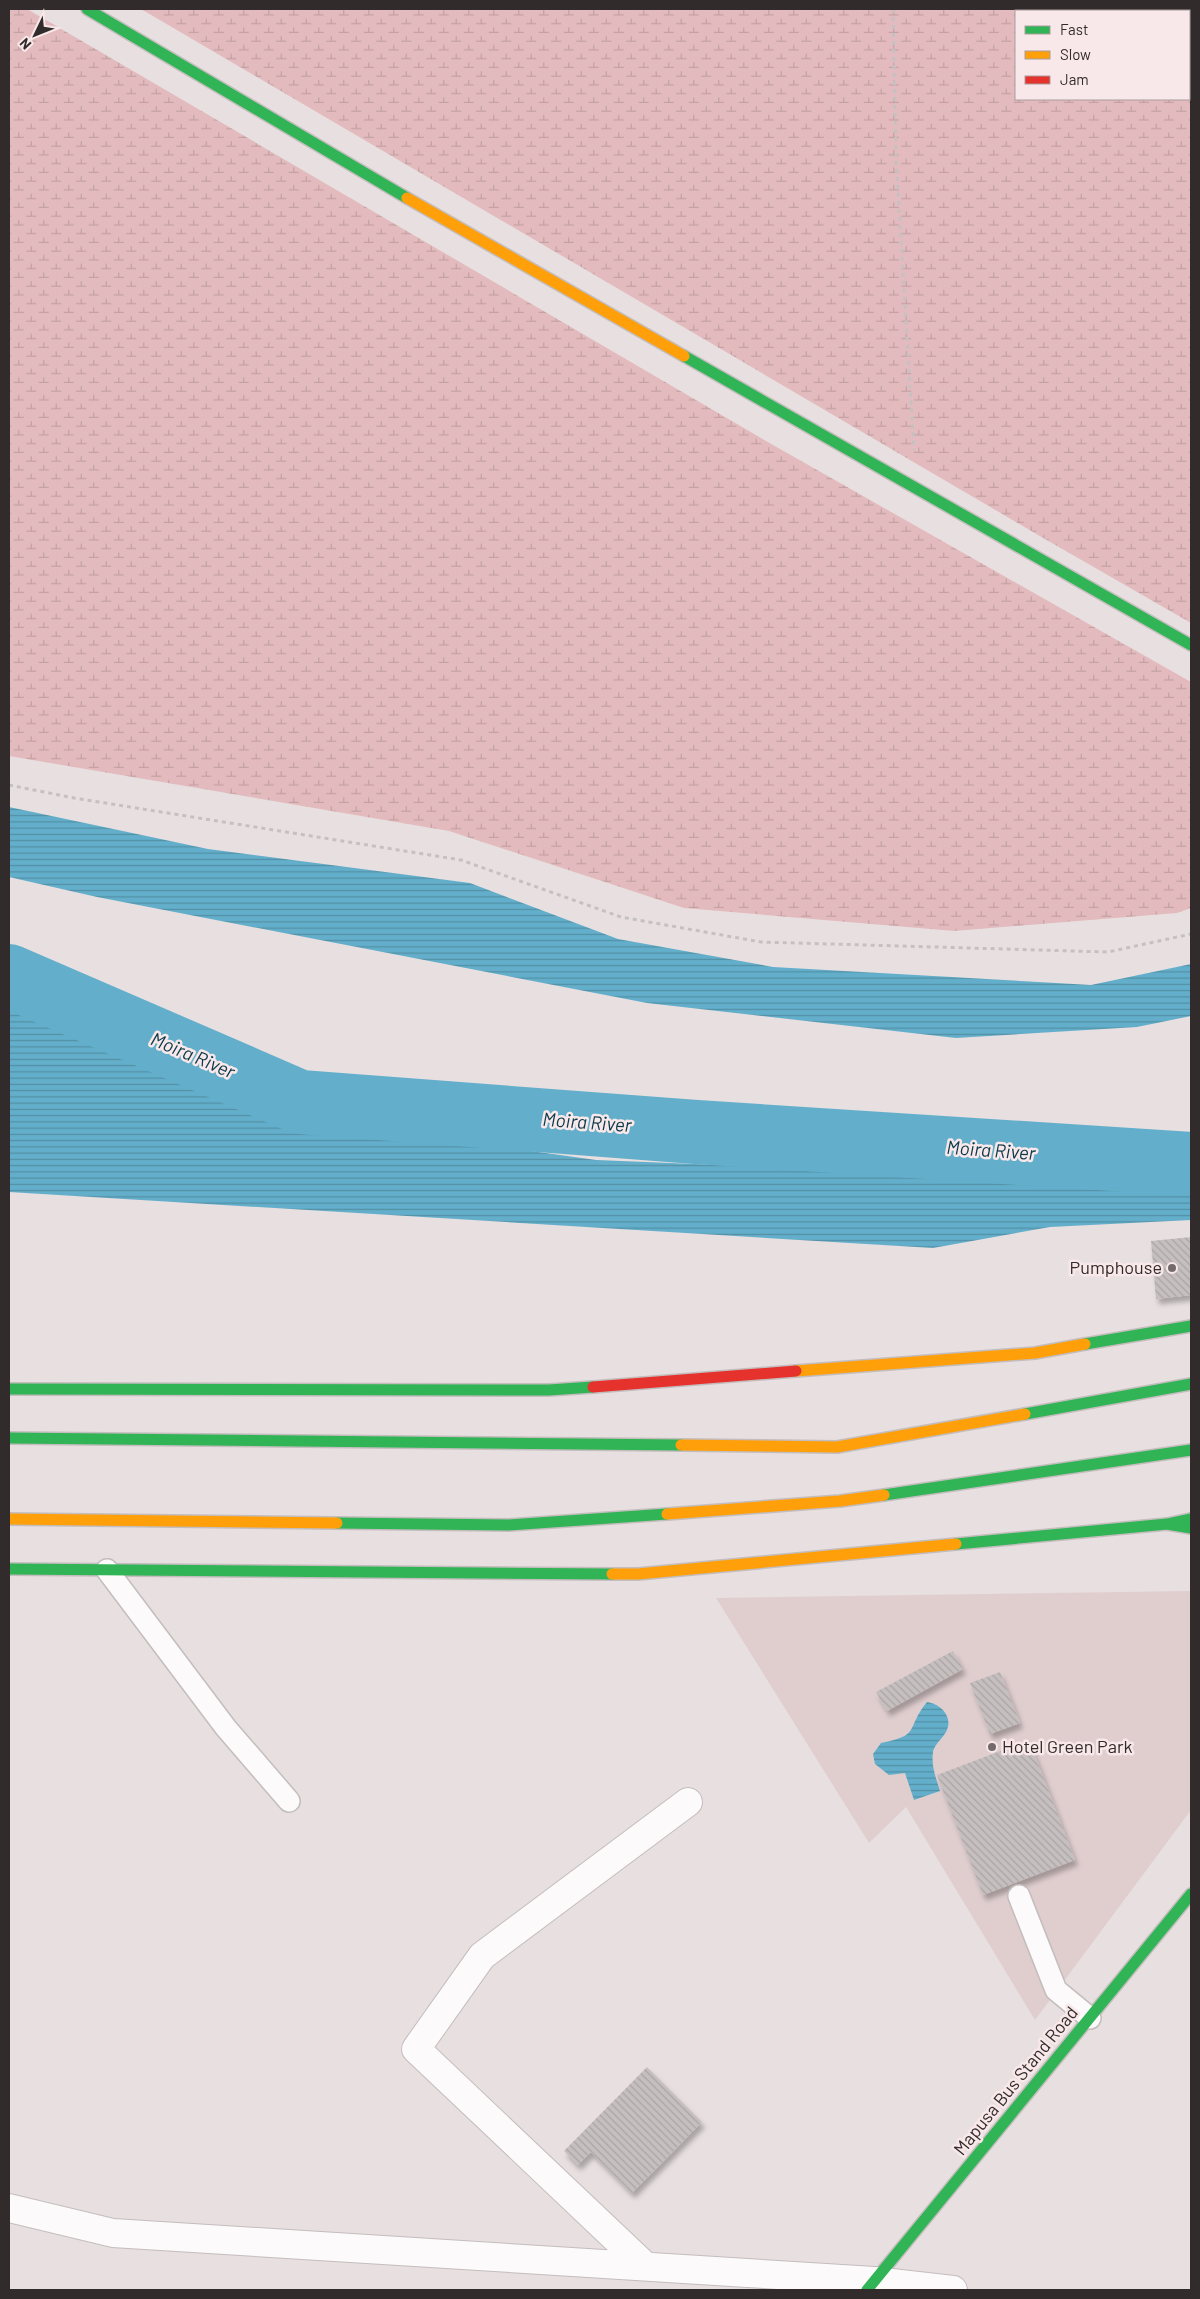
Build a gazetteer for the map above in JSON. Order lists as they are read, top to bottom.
{
  "streets": {
    "main road": ["Mapusa Bus Stand Road"]
  },
  "water": ["Moira River"],
  "places": ["Pumphouse", "Hotel Green Park"],
  "legend": ["Fast", "Slow", "Jam"],
  "north": "bottom left"
}
